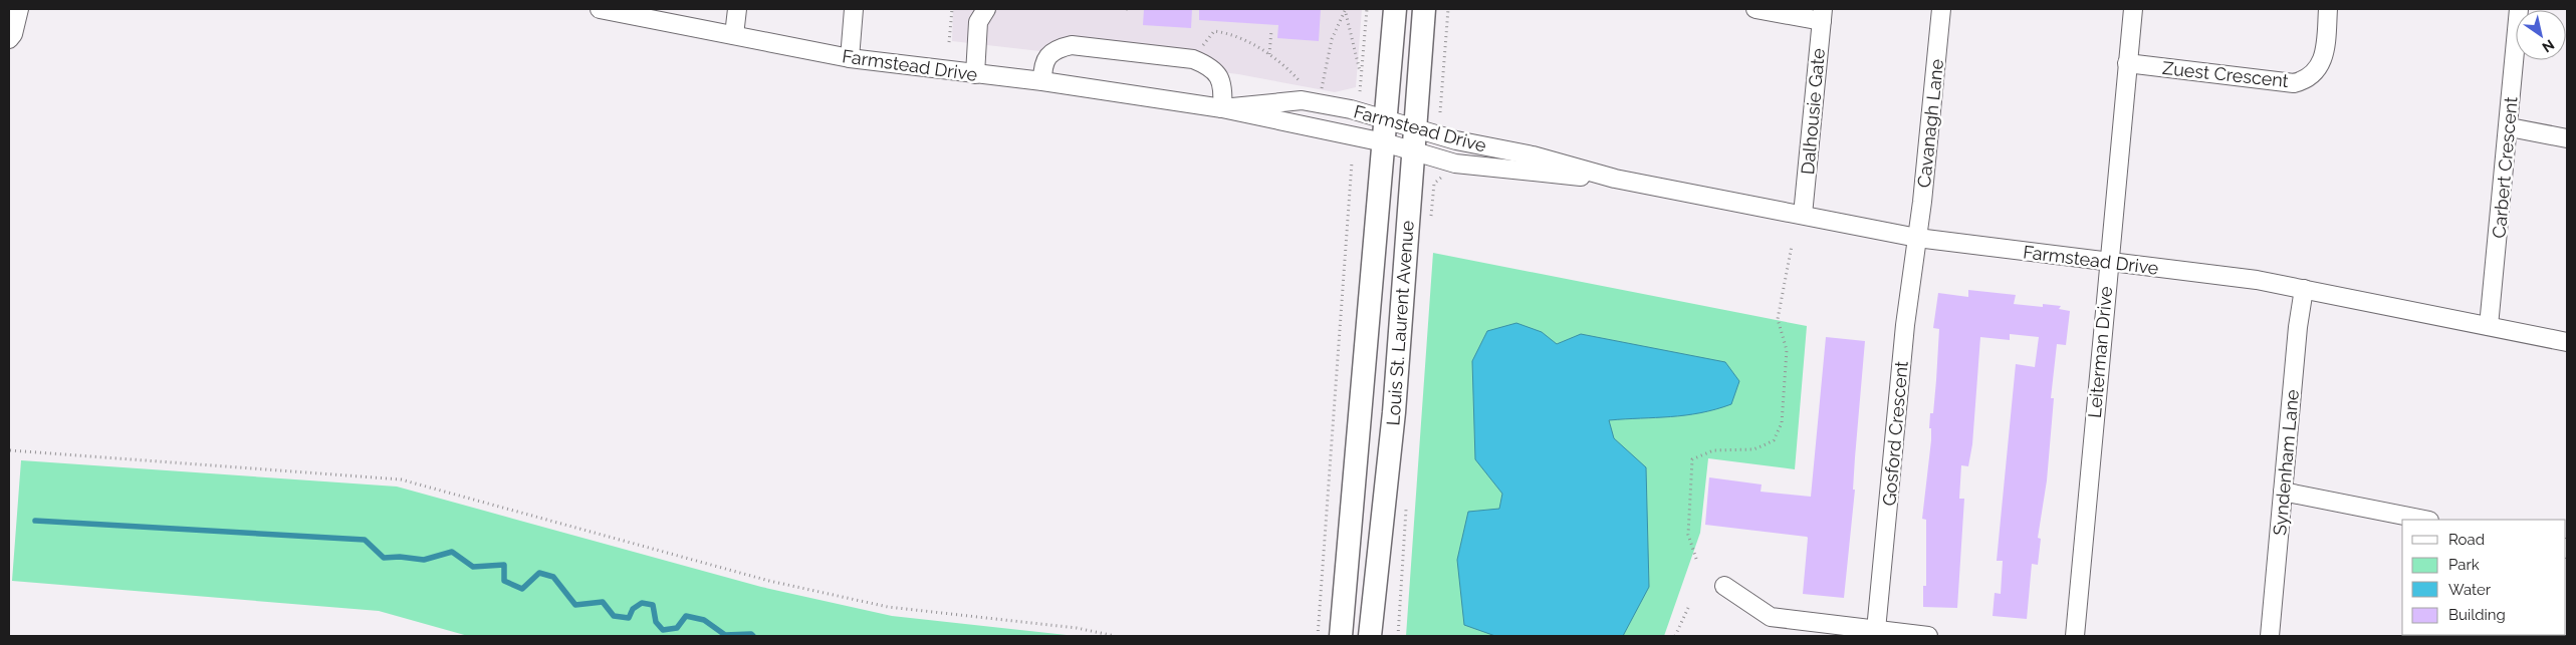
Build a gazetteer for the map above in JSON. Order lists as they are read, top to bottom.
{
  "streets": {
    "main road": ["Louis St. Laurent Avenue"],
    "street": [
      "Farmstead Drive",
      "Zuest Crescent",
      "Dalhousie Gate",
      "Cavanagh Lane",
      "Carbert Crescent",
      "Leiterman Drive",
      "Gosford Crescent",
      "Syndenham Lane"
    ]
  },
  "crossings": [
    ["Farmstead Drive", "Dalhousie Gate"],
    ["Farmstead Drive", "Cavanagh Lane"],
    ["Farmstead Drive", "Carbert Crescent"],
    ["Farmstead Drive", "Louis St. Laurent Avenue"],
    ["Farmstead Drive", "Leiterman Drive"],
    ["Farmstead Drive", "Gosford Crescent"],
    ["Farmstead Drive", "Syndenham Lane"],
    ["Zuest Crescent", "Leiterman Drive"],
    ["Cavanagh Lane", "Gosford Crescent"]
  ],
  "legend": [
    "Road",
    "Park",
    "Water",
    "Building"
  ],
  "north": "bottom right"
}
